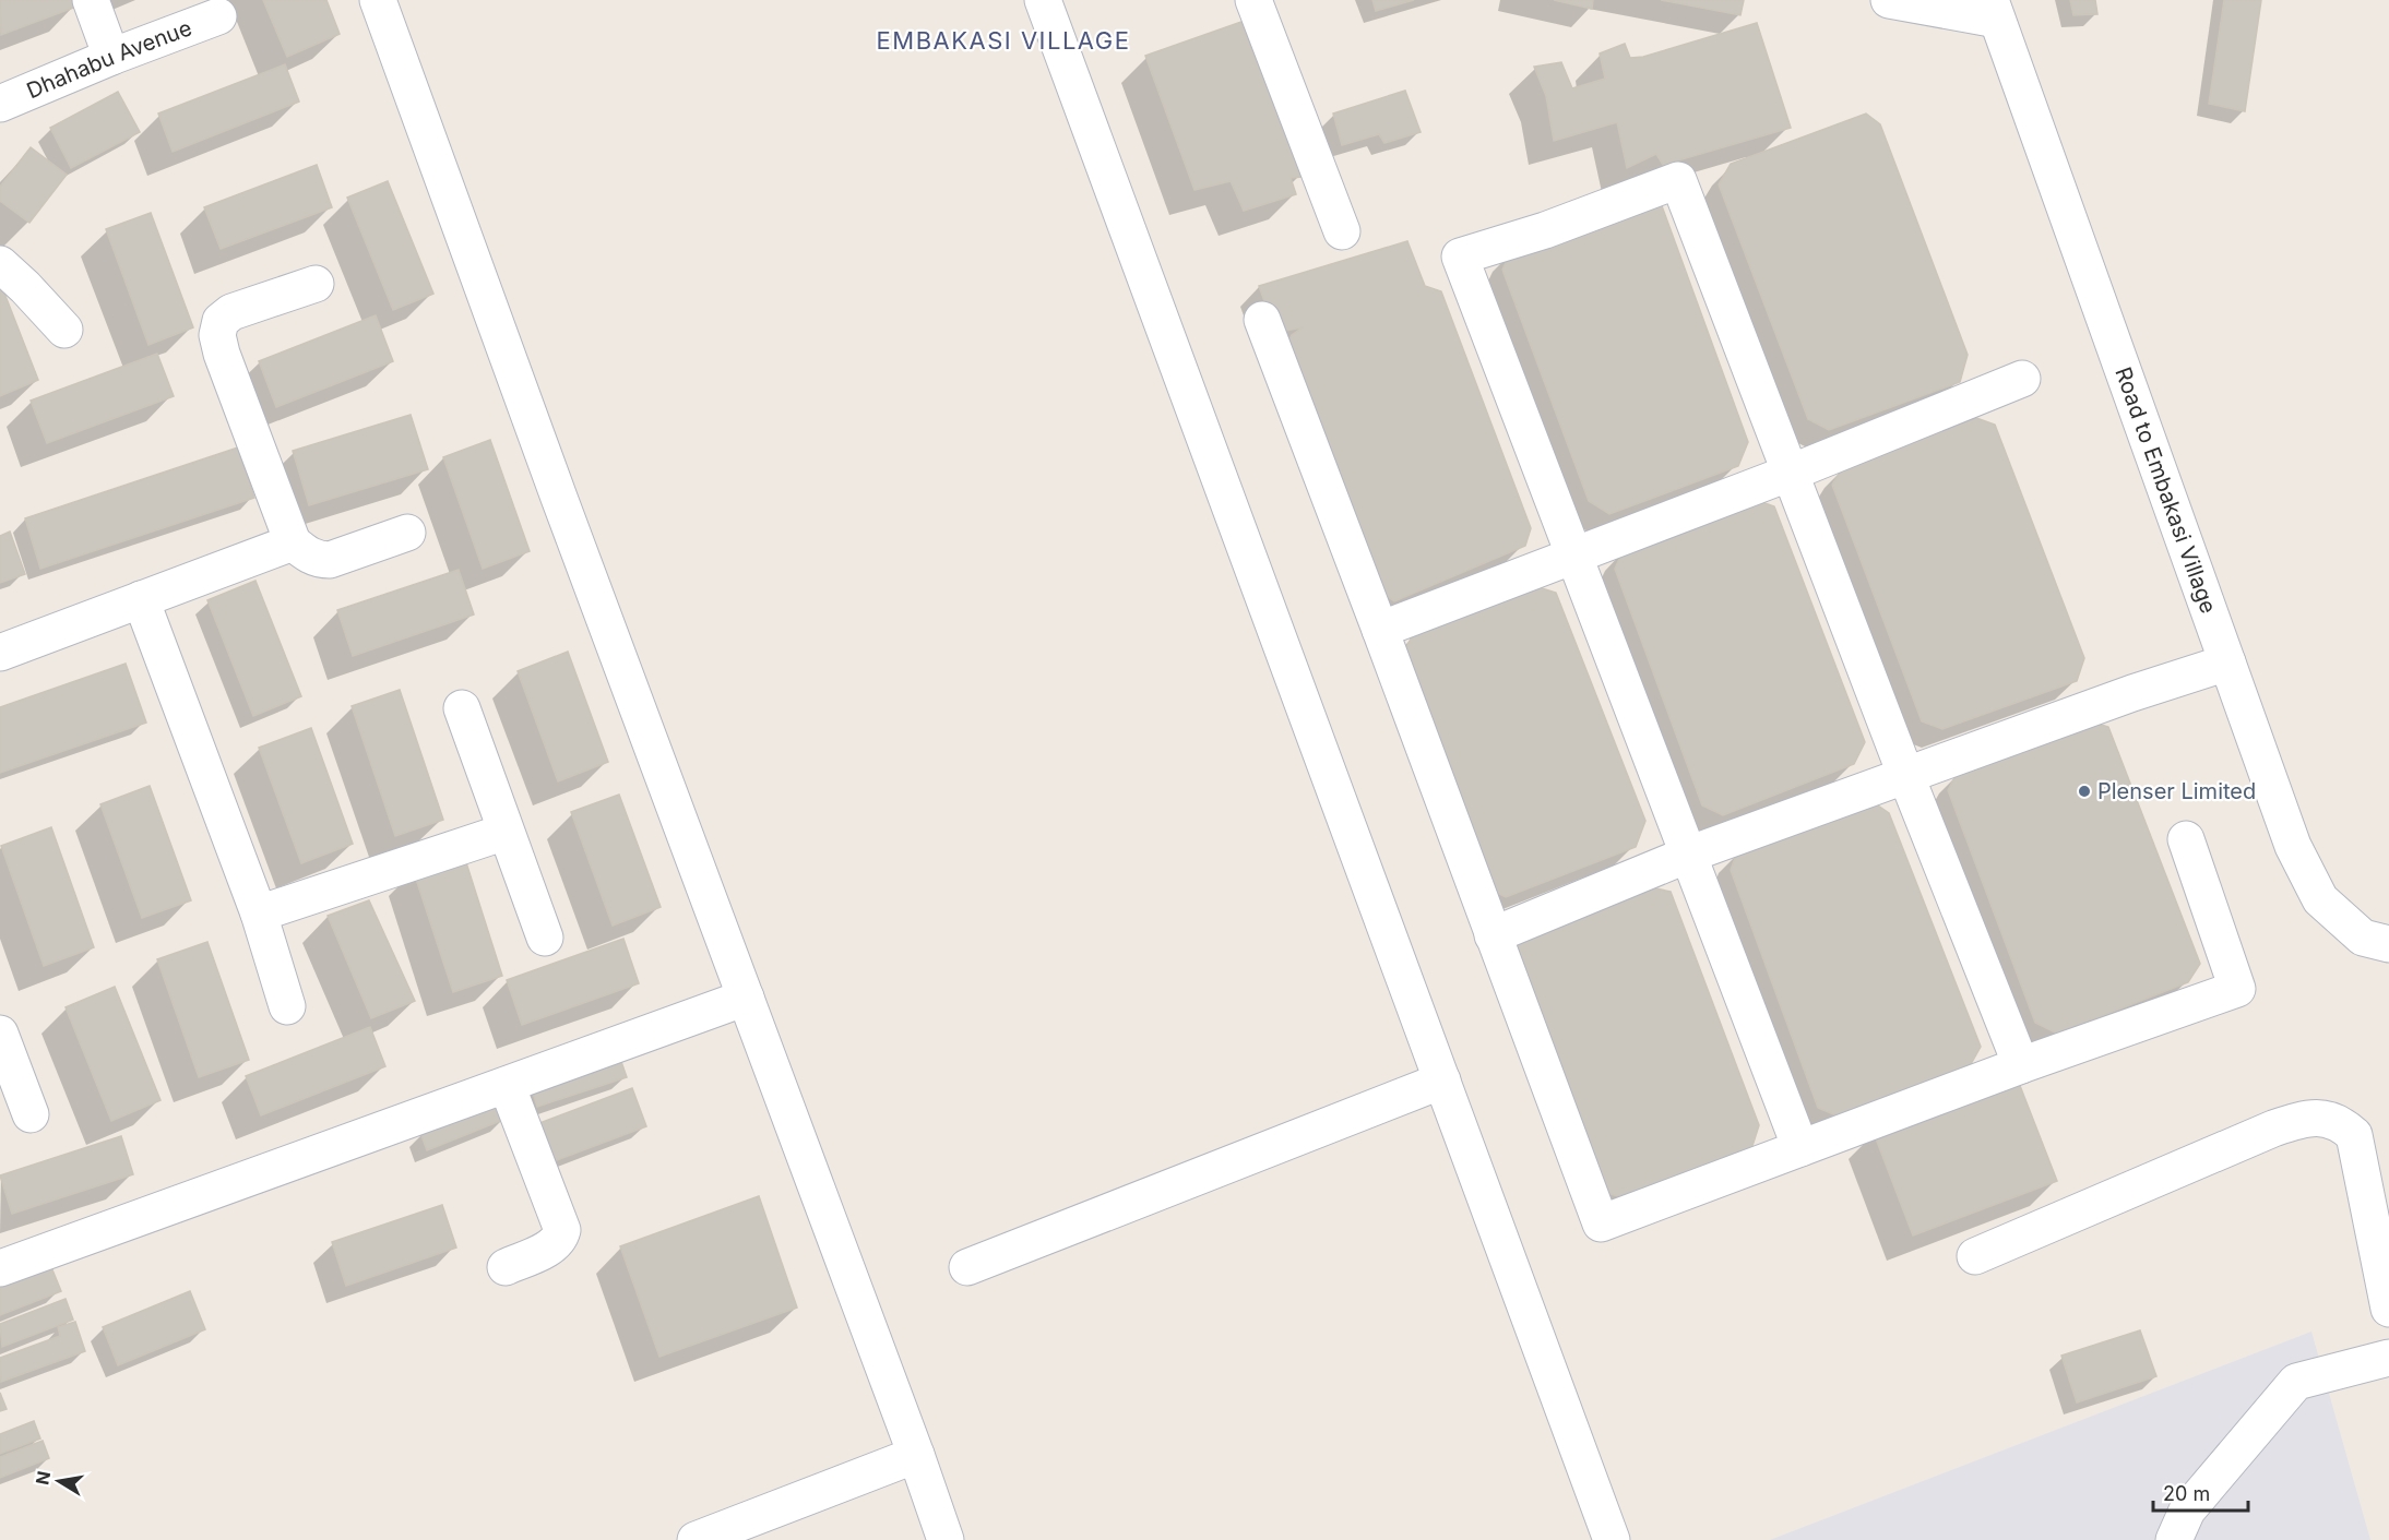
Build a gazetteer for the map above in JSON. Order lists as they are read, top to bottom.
{
  "streets": {
    "street": ["Dhahabu Avenue", "Road to Embakasi Village"]
  },
  "districts": ["EMBAKASI VILLAGE"],
  "places": ["Plenser Limited"],
  "scale_bar": "20 m",
  "north": "left"
}
